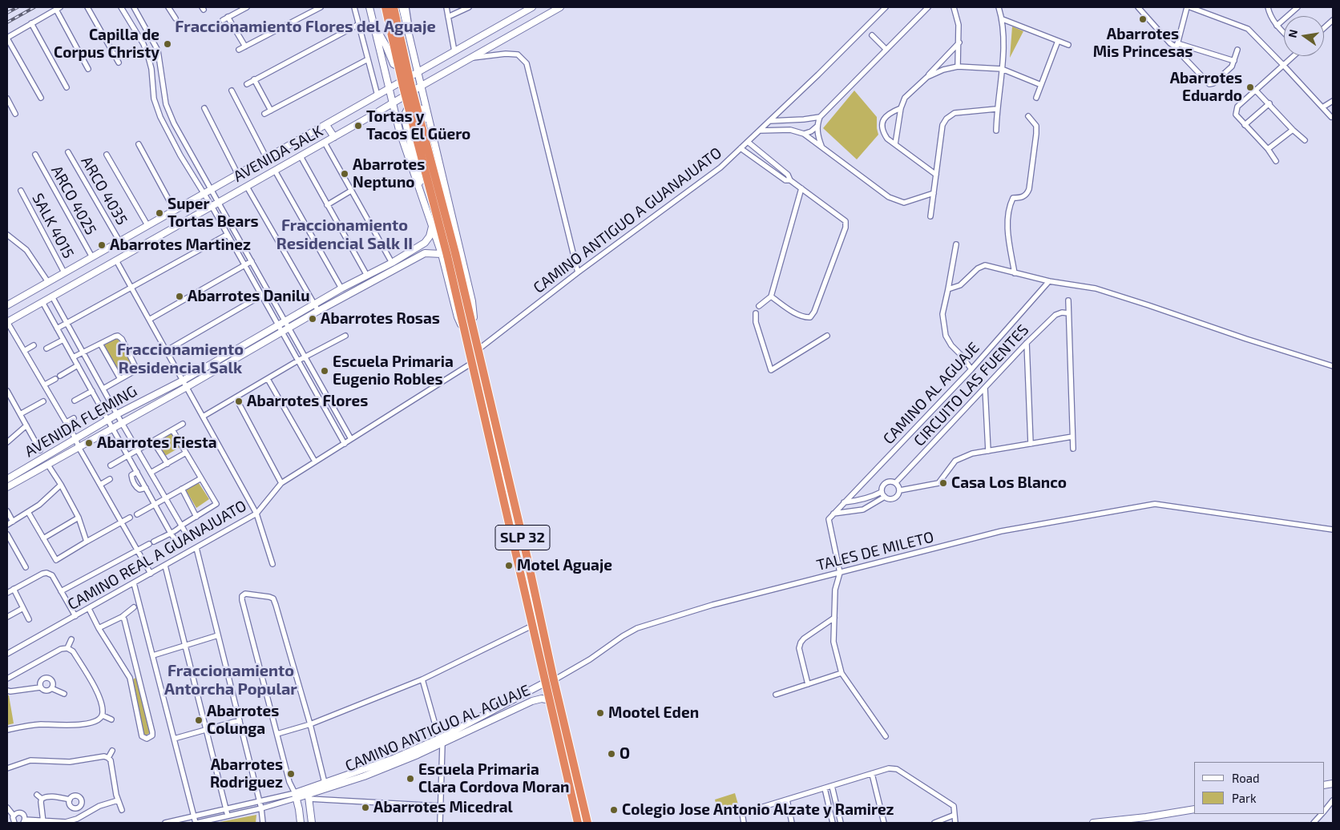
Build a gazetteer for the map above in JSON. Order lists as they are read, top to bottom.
{
  "streets": {
    "highway": ["SLP 32"],
    "street": [
      "AVENIDA SALK",
      "ARCO 4035",
      "ARCO 4025",
      "CAMINO ANTIGUO A GUANAJUATO",
      "SALK 4015",
      "CIRCUITO LAS FUENTES",
      "CAMINO AL AGUAJE",
      "AVENIDA FLEMING",
      "TALES DE MILETO",
      "CAMINO REAL A GUANAJUATO",
      "CAMINO ANTIGUO AL AGUAJE"
    ]
  },
  "crossings": [
    ["AVENIDA SALK", "ARCO 4035"],
    ["AVENIDA SALK", "ARCO 4025"],
    ["AVENIDA SALK", "SALK 4015"],
    ["CAMINO ANTIGUO A GUANAJUATO", "SLP 32"],
    ["CAMINO AL AGUAJE", "TALES DE MILETO"],
    ["AVENIDA FLEMING", "SLP 32"],
    ["SLP 32", "TALES DE MILETO"],
    ["SLP 32", "CAMINO REAL A GUANAJUATO"],
    ["SLP 32", "CAMINO ANTIGUO AL AGUAJE"],
    ["TALES DE MILETO", "CAMINO ANTIGUO AL AGUAJE"]
  ],
  "districts": [
    "Fraccionamiento Flores del Aguaje",
    "Fraccionamiento Residencial Salk II",
    "Fraccionamiento Residencial Salk",
    "Fraccionamiento Antorcha Popular"
  ],
  "places": [
    "Abarrotes Mis Princesas",
    "Capilla de Corpus Christy",
    "Abarrotes Eduardo",
    "Tortas y Tacos El Güero",
    "Abarrotes Neptuno",
    "Super Tortas Bears",
    "Abarrotes Martinez",
    "Abarrotes Danilu",
    "Abarrotes Rosas",
    "Escuela Primaria Eugenio Robles",
    "Abarrotes Flores",
    "Abarrotes Fiesta",
    "Casa Los Blanco",
    "Motel Aguaje",
    "Mootel Eden",
    "Abarrotes Colunga",
    "O",
    "Abarrotes Rodriguez",
    "Escuela Primaria Clara Cordova Moran",
    "Abarrotes Micedral",
    "Colegio Jose Antonio Alzate y Ramirez"
  ],
  "legend": ["Road", "Park"],
  "north": "left"
}
